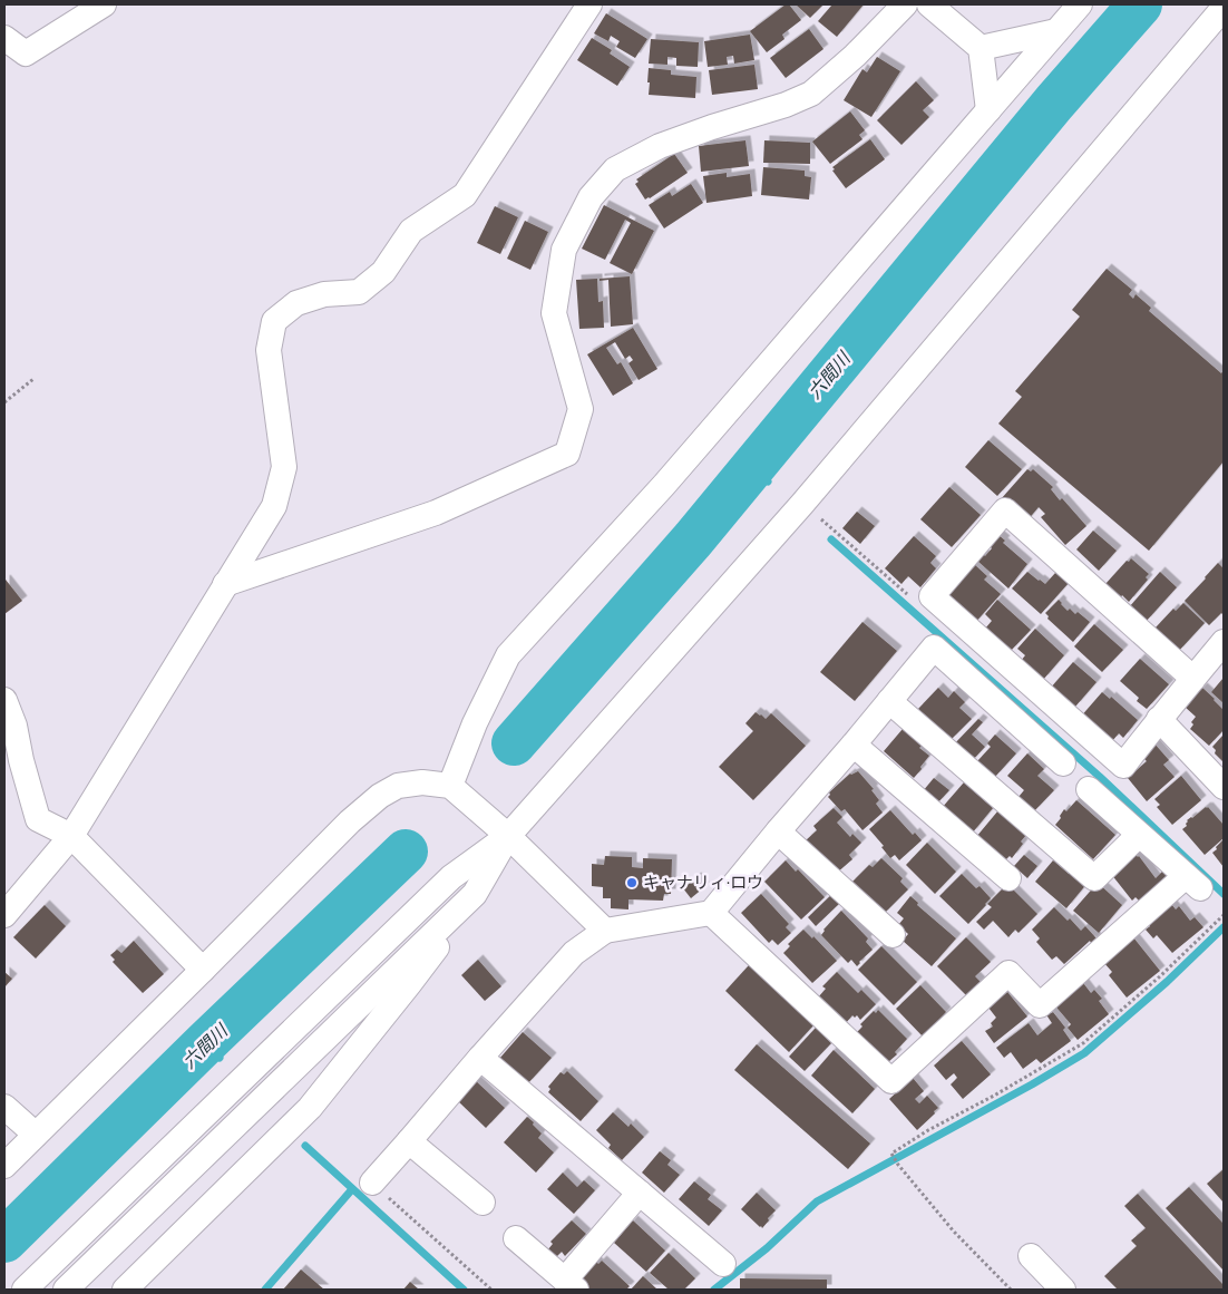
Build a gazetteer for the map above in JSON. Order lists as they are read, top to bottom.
{
  "water": ["六間川"],
  "places": ["キャナリィ·ロウ"]
}
